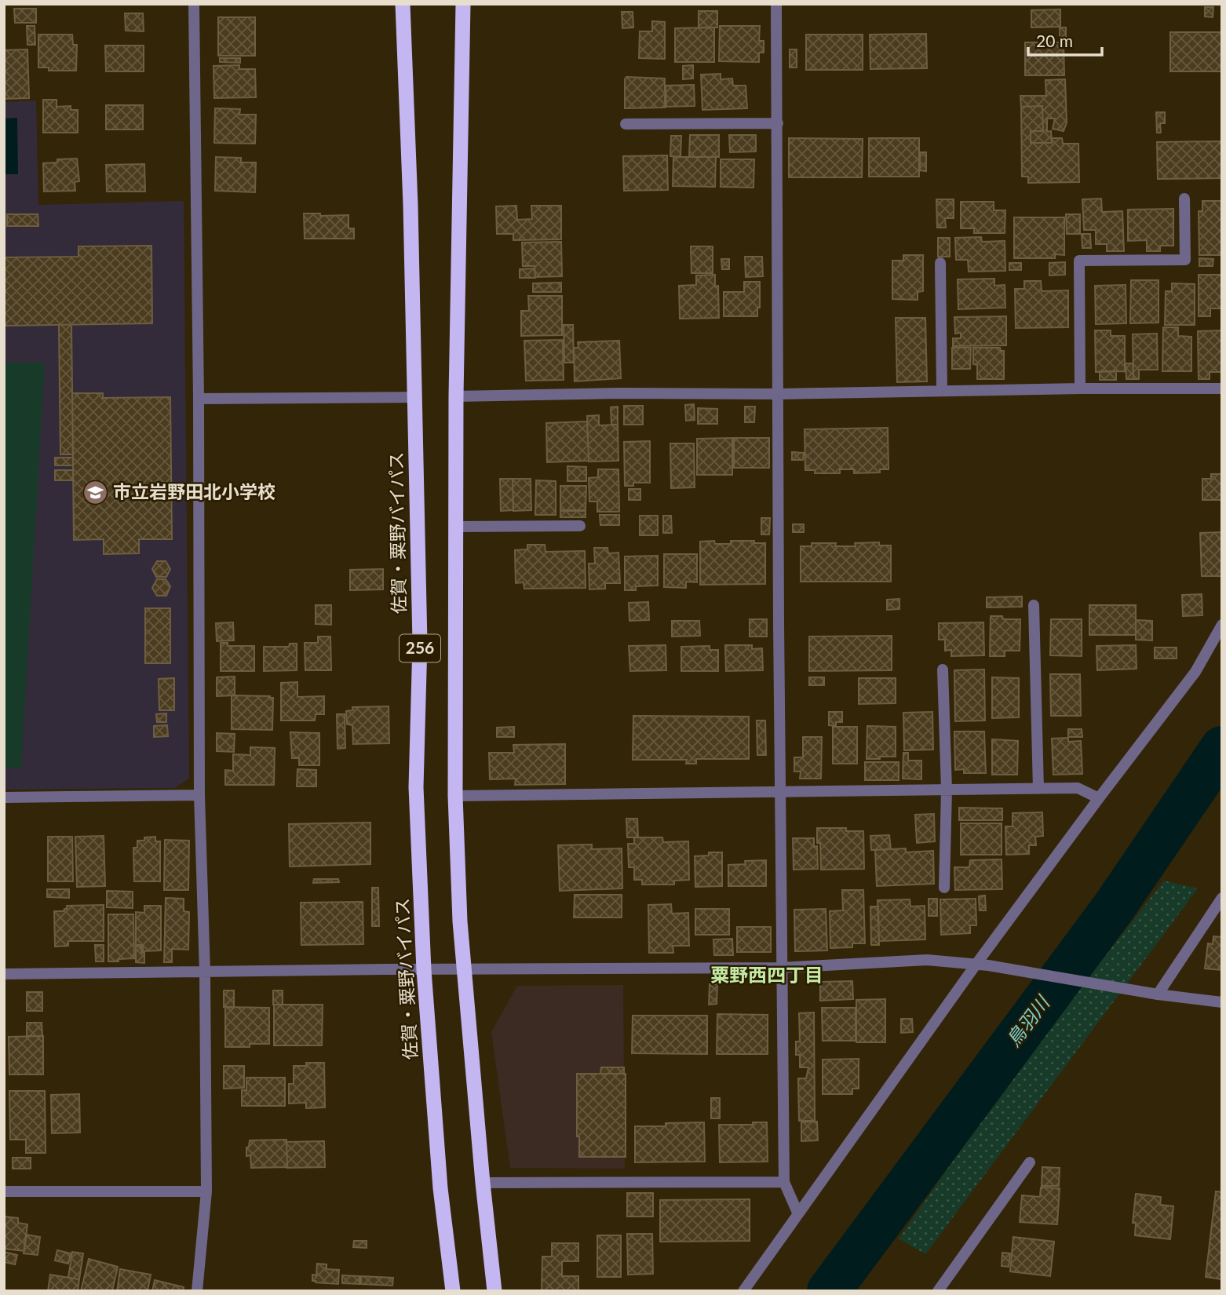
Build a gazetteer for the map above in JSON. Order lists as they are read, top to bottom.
{
  "streets": {
    "highway": ["佐賀・粟野バイパス", "256"]
  },
  "districts": ["粟野西四丁目"],
  "water": ["鳥羽川"],
  "places": {
    "school or university": ["市立岩野田北小学校"]
  },
  "scale_bar": "20 m"
}
